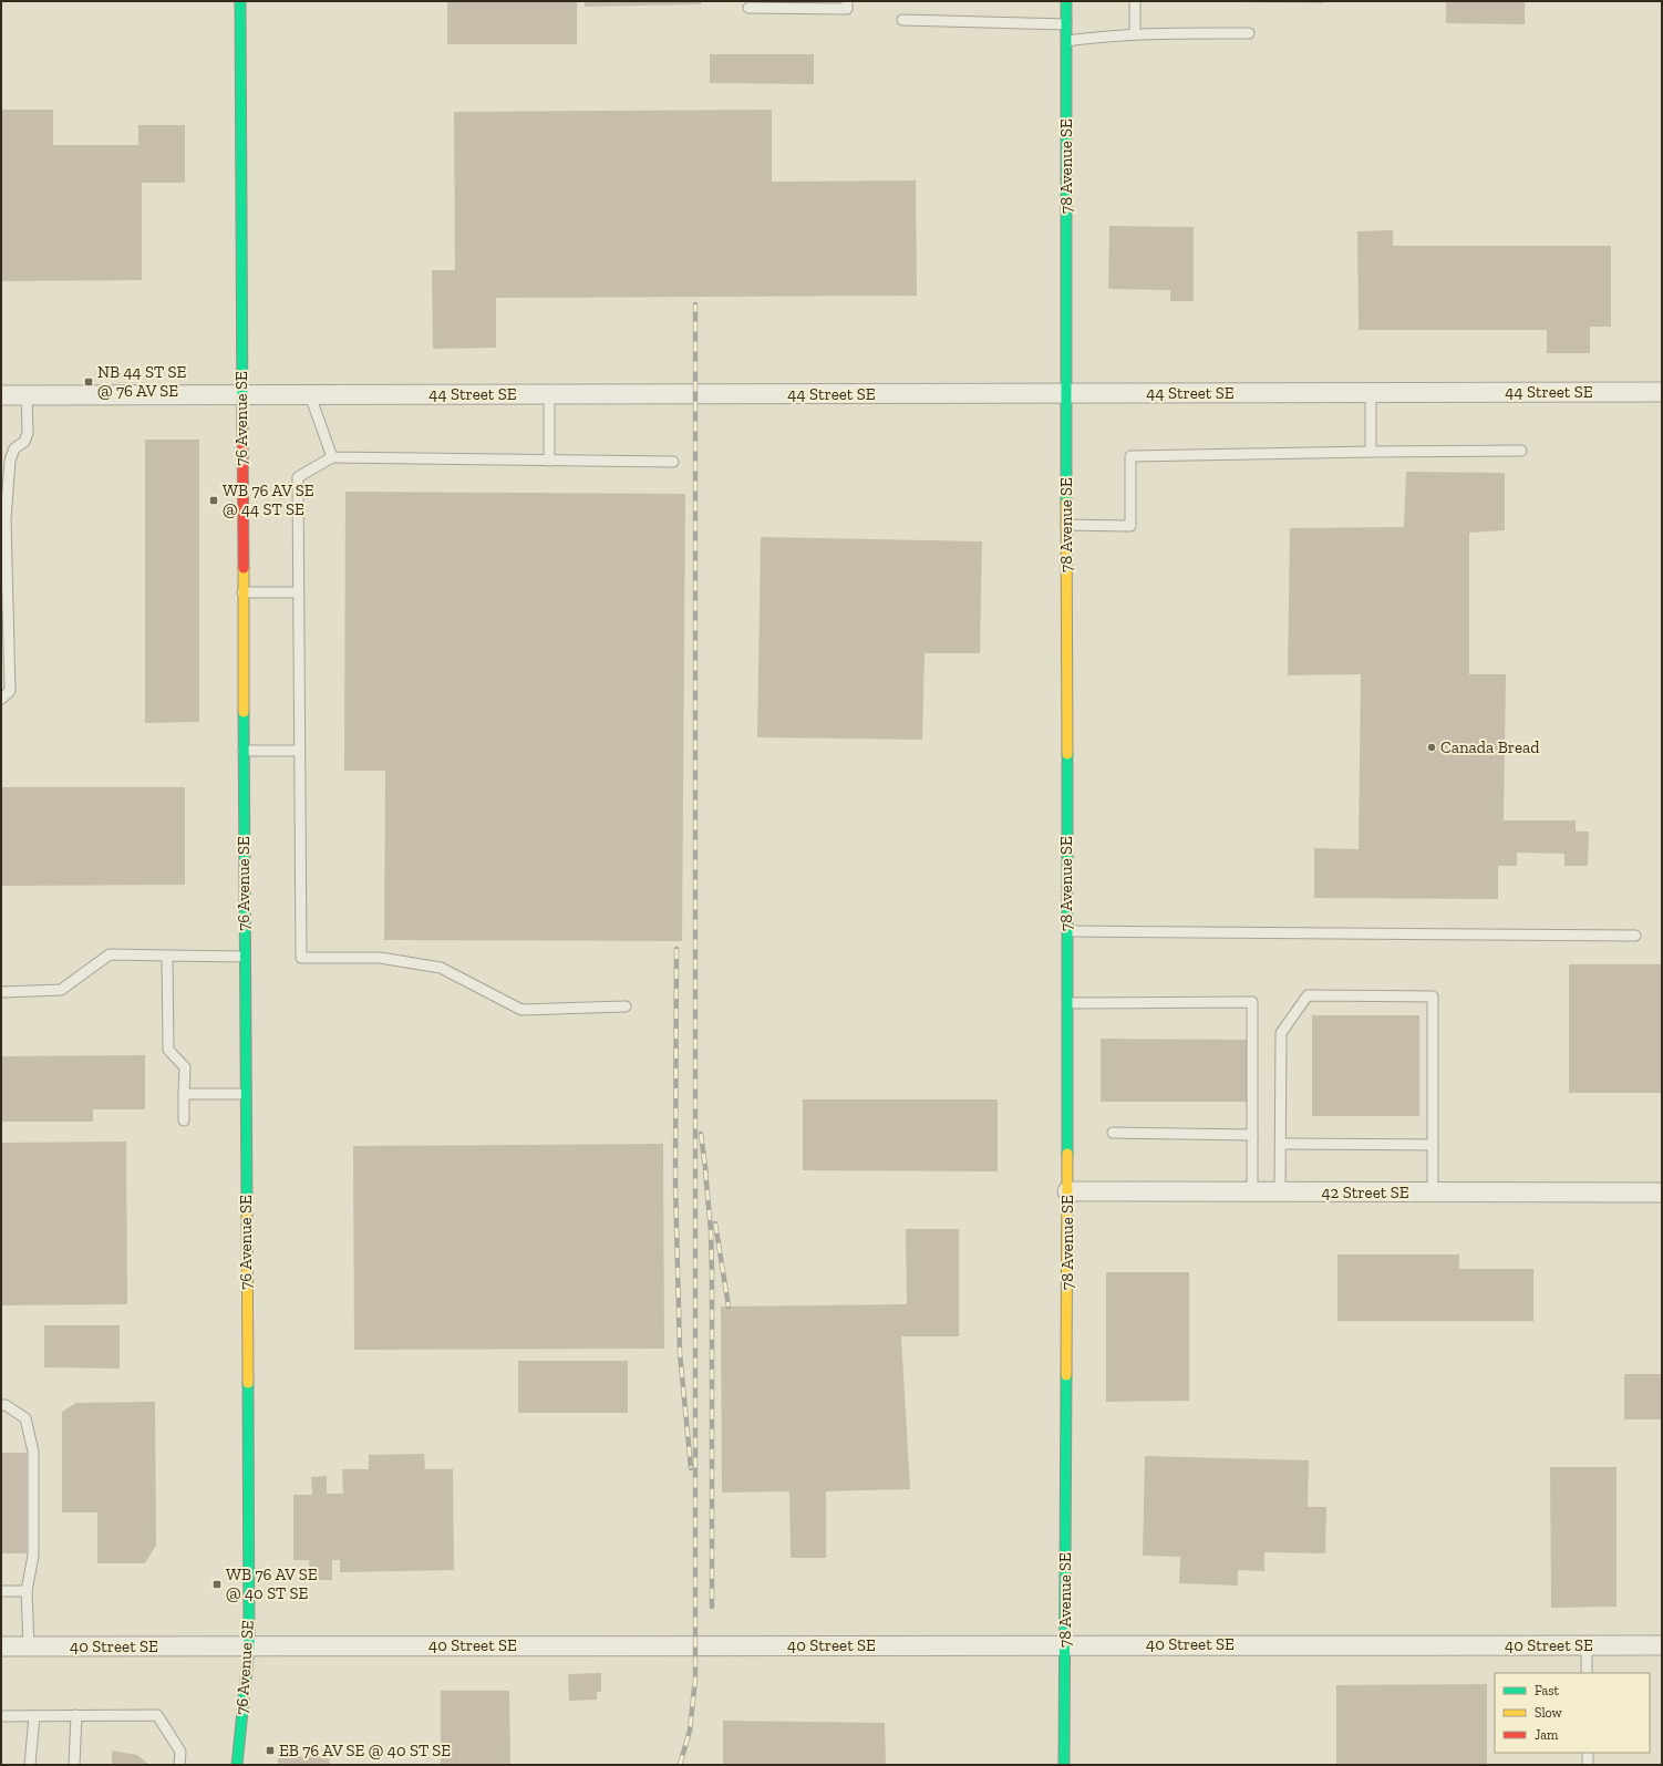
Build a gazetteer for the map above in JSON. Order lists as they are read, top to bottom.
{
  "streets": {
    "street": [
      "78 Avenue SE",
      "44 Street SE",
      "76 Avenue SE",
      "42 Street SE",
      "40 Street SE"
    ]
  },
  "crossings": [
    ["78 Avenue SE", "44 Street SE"],
    ["78 Avenue SE", "42 Street SE"],
    ["78 Avenue SE", "40 Street SE"],
    ["44 Street SE", "76 Avenue SE"],
    ["76 Avenue SE", "40 Street SE"]
  ],
  "places": {
    "transit": [
      "NB 44 ST SE @ 76 AV SE",
      "WB 76 AV SE @ 44 ST SE",
      "WB 76 AV SE @ 40 ST SE",
      "EB 76 AV SE @ 40 ST SE"
    ],
    "other": ["Canada Bread"]
  },
  "legend": ["Fast", "Slow", "Jam"]
}
